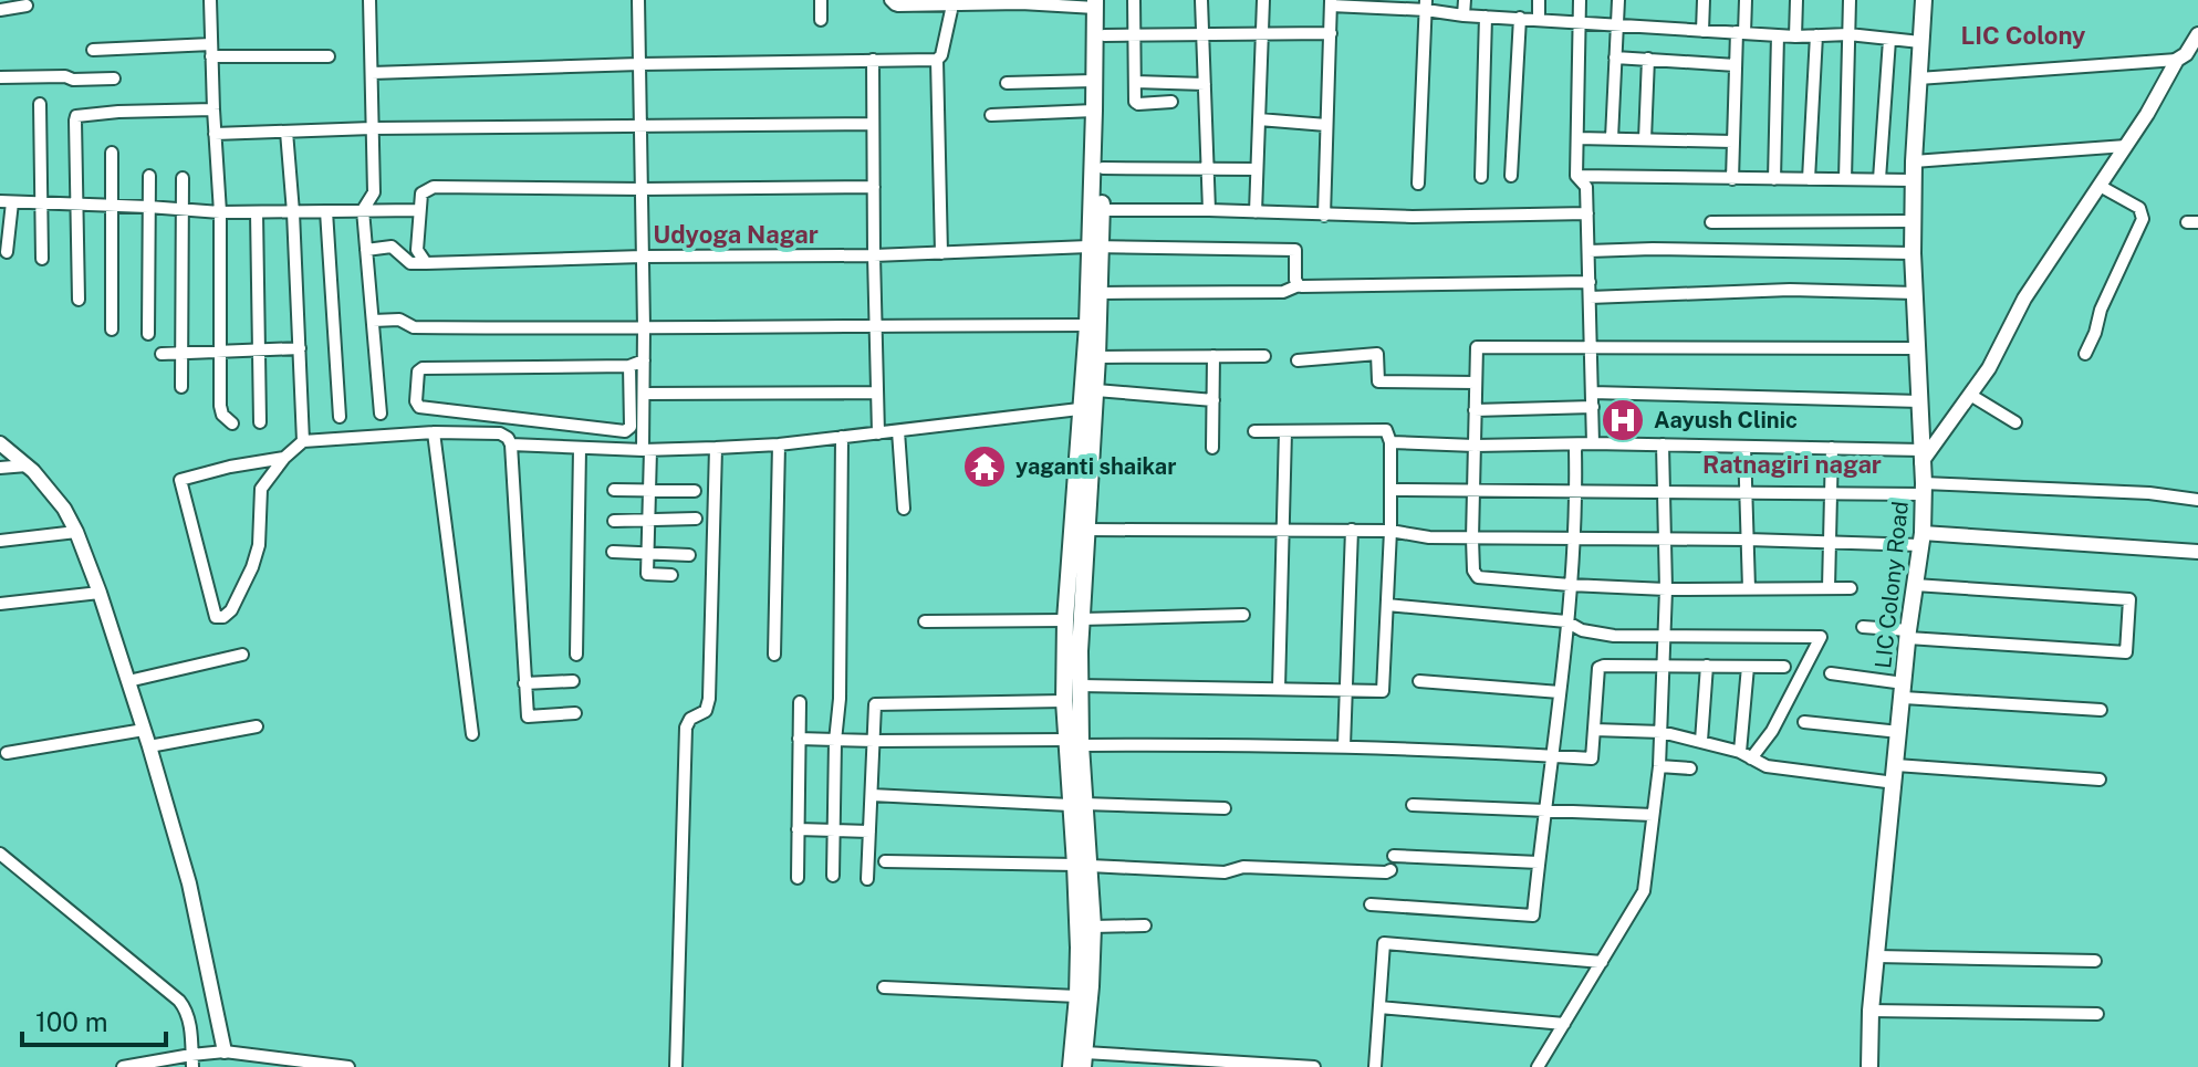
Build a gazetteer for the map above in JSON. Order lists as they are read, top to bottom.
{
  "streets": {
    "main road": ["LIC Colony Road"]
  },
  "districts": ["LIC Colony", "Udyoga Nagar", "Ratnagiri nagar"],
  "places": {
    "hospital": ["Aayush Clinic"],
    "temple": ["yaganti shaikar"]
  },
  "scale_bar": "100 m"
}
